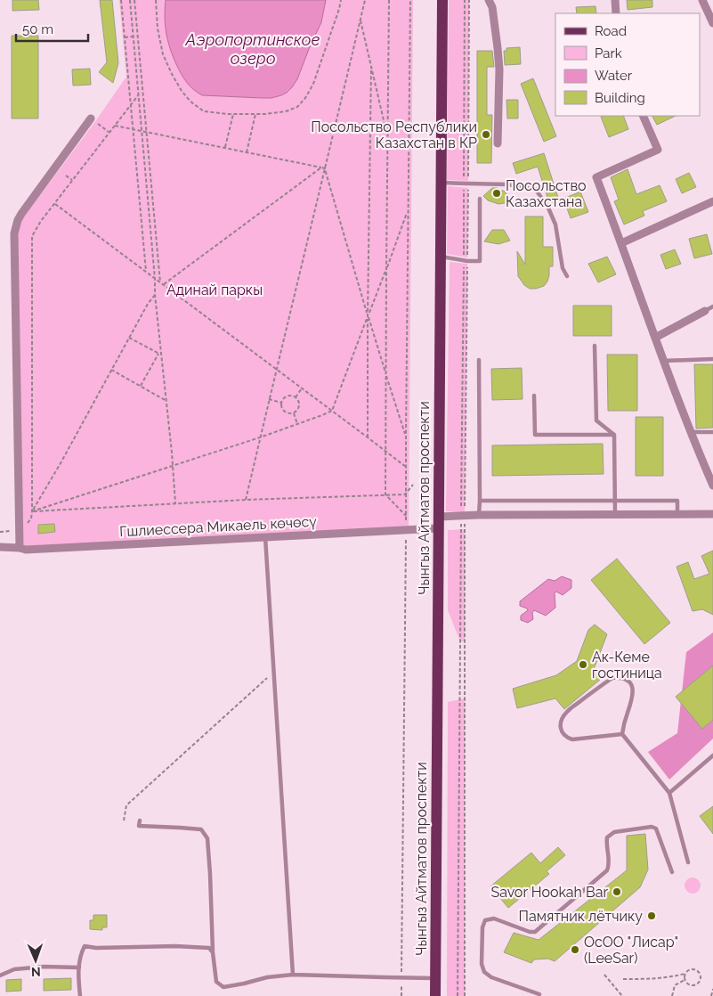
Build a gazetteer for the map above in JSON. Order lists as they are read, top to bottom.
{
  "streets": {
    "main road": ["Чынгыз Айтматов проспекти"],
    "street": ["Гшлиессера Микаель көчөсү"]
  },
  "crossings": [
    ["Чынгыз Айтматов проспекти", "Гшлиессера Микаель көчөсү"]
  ],
  "water": ["Аэропортинское озеро"],
  "parks": ["Адинай паркы"],
  "places": [
    "Посольство Республики Казахстан в КР",
    "Посольство Казахстана",
    "Ак-Кеме гостиница",
    "Savor Hookah Bar",
    "Памятник лётчику",
    "ОсОО \"Лисар\" (LeeSar)"
  ],
  "legend": [
    "Road",
    "Park",
    "Water",
    "Building"
  ],
  "scale_bar": "50 m",
  "north": "bottom"
}
